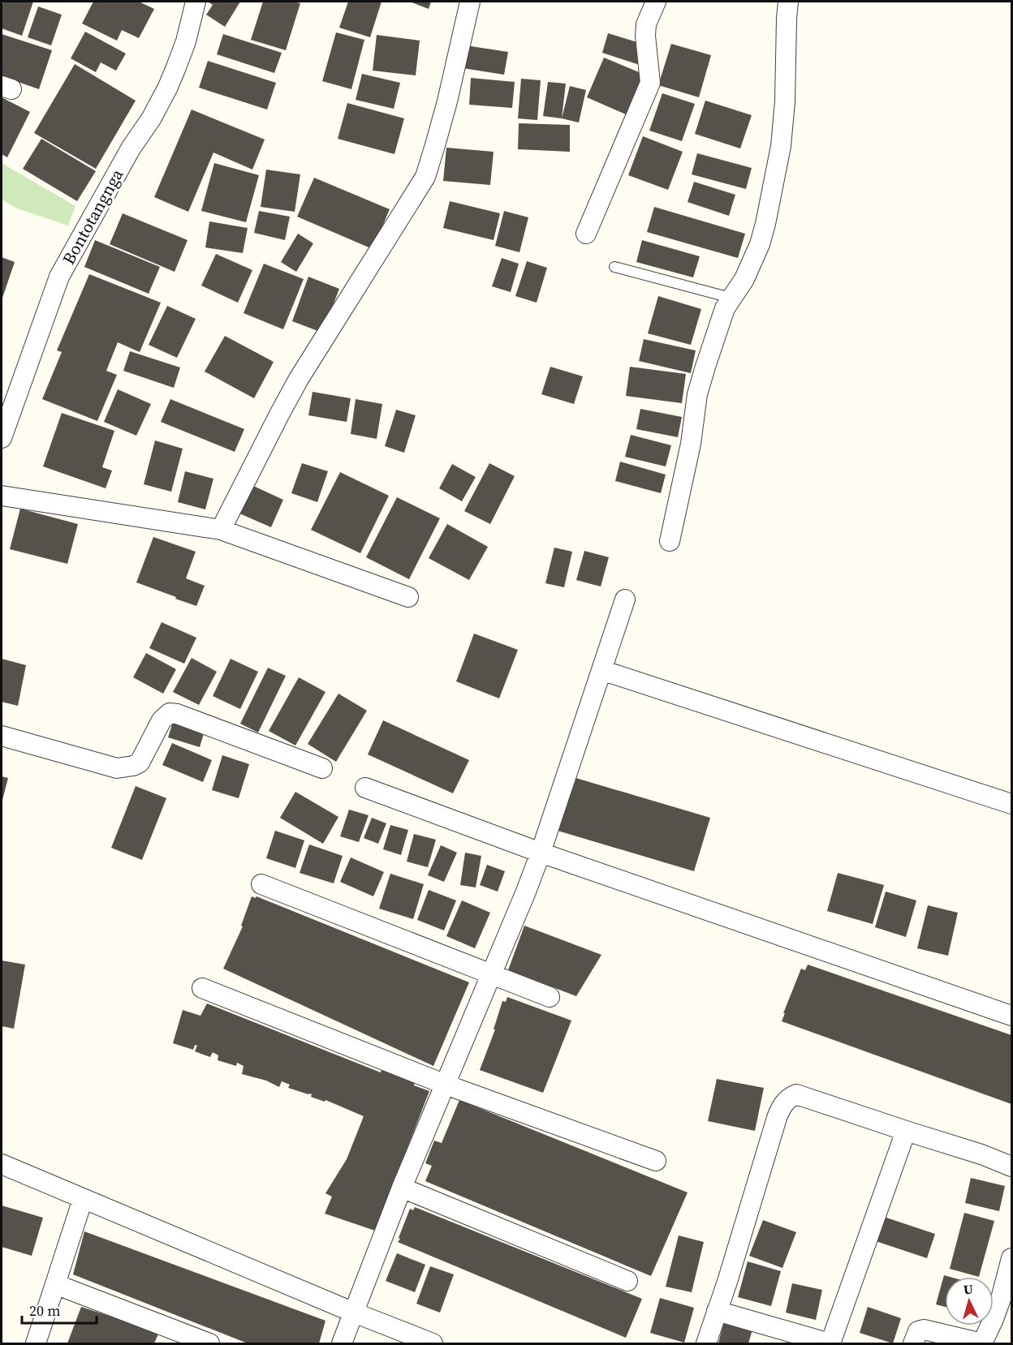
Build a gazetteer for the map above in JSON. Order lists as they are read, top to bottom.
{
  "streets": {
    "street": ["Bontotangnga"]
  },
  "scale_bar": "20 m",
  "north": "top"
}
